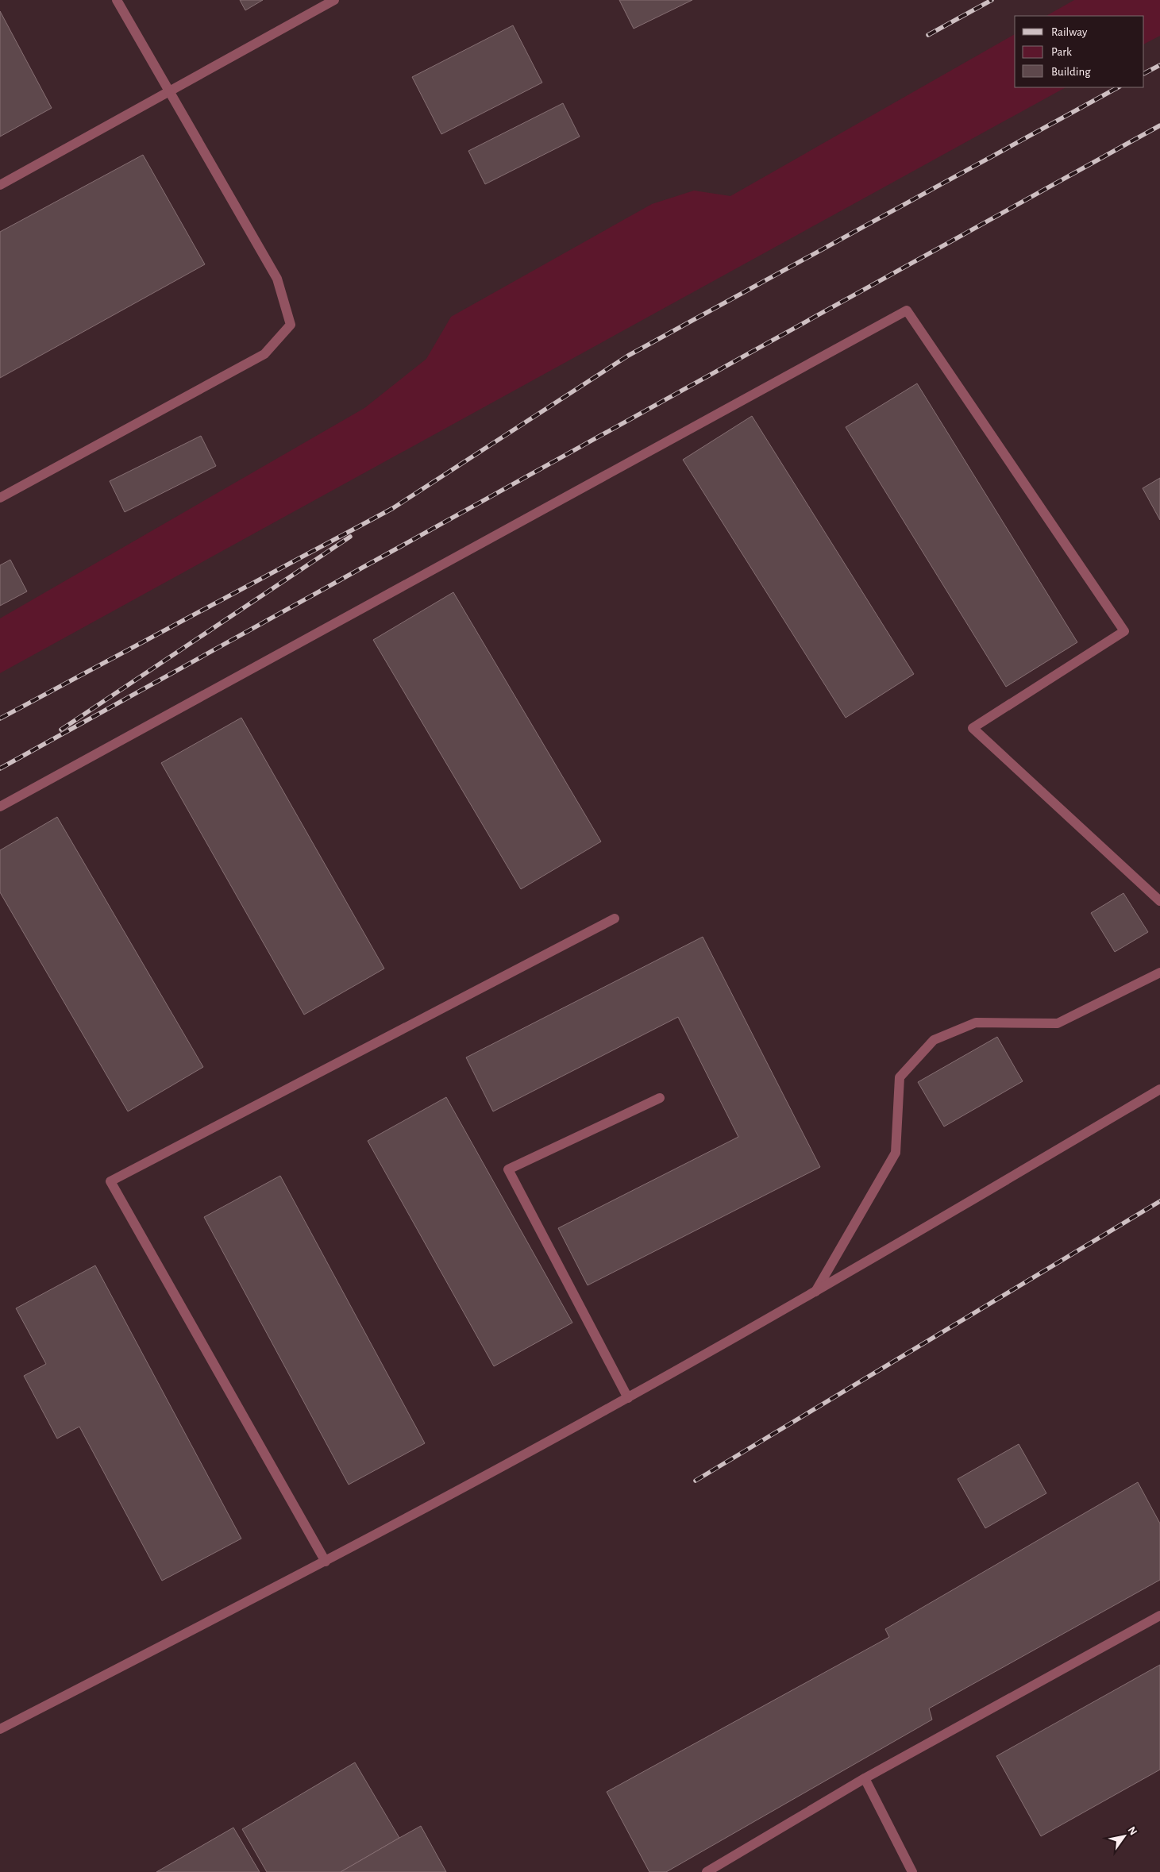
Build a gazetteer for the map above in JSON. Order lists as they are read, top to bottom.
{
  "legend": ["Railway", "Park", "Building"],
  "north": "top right"
}
